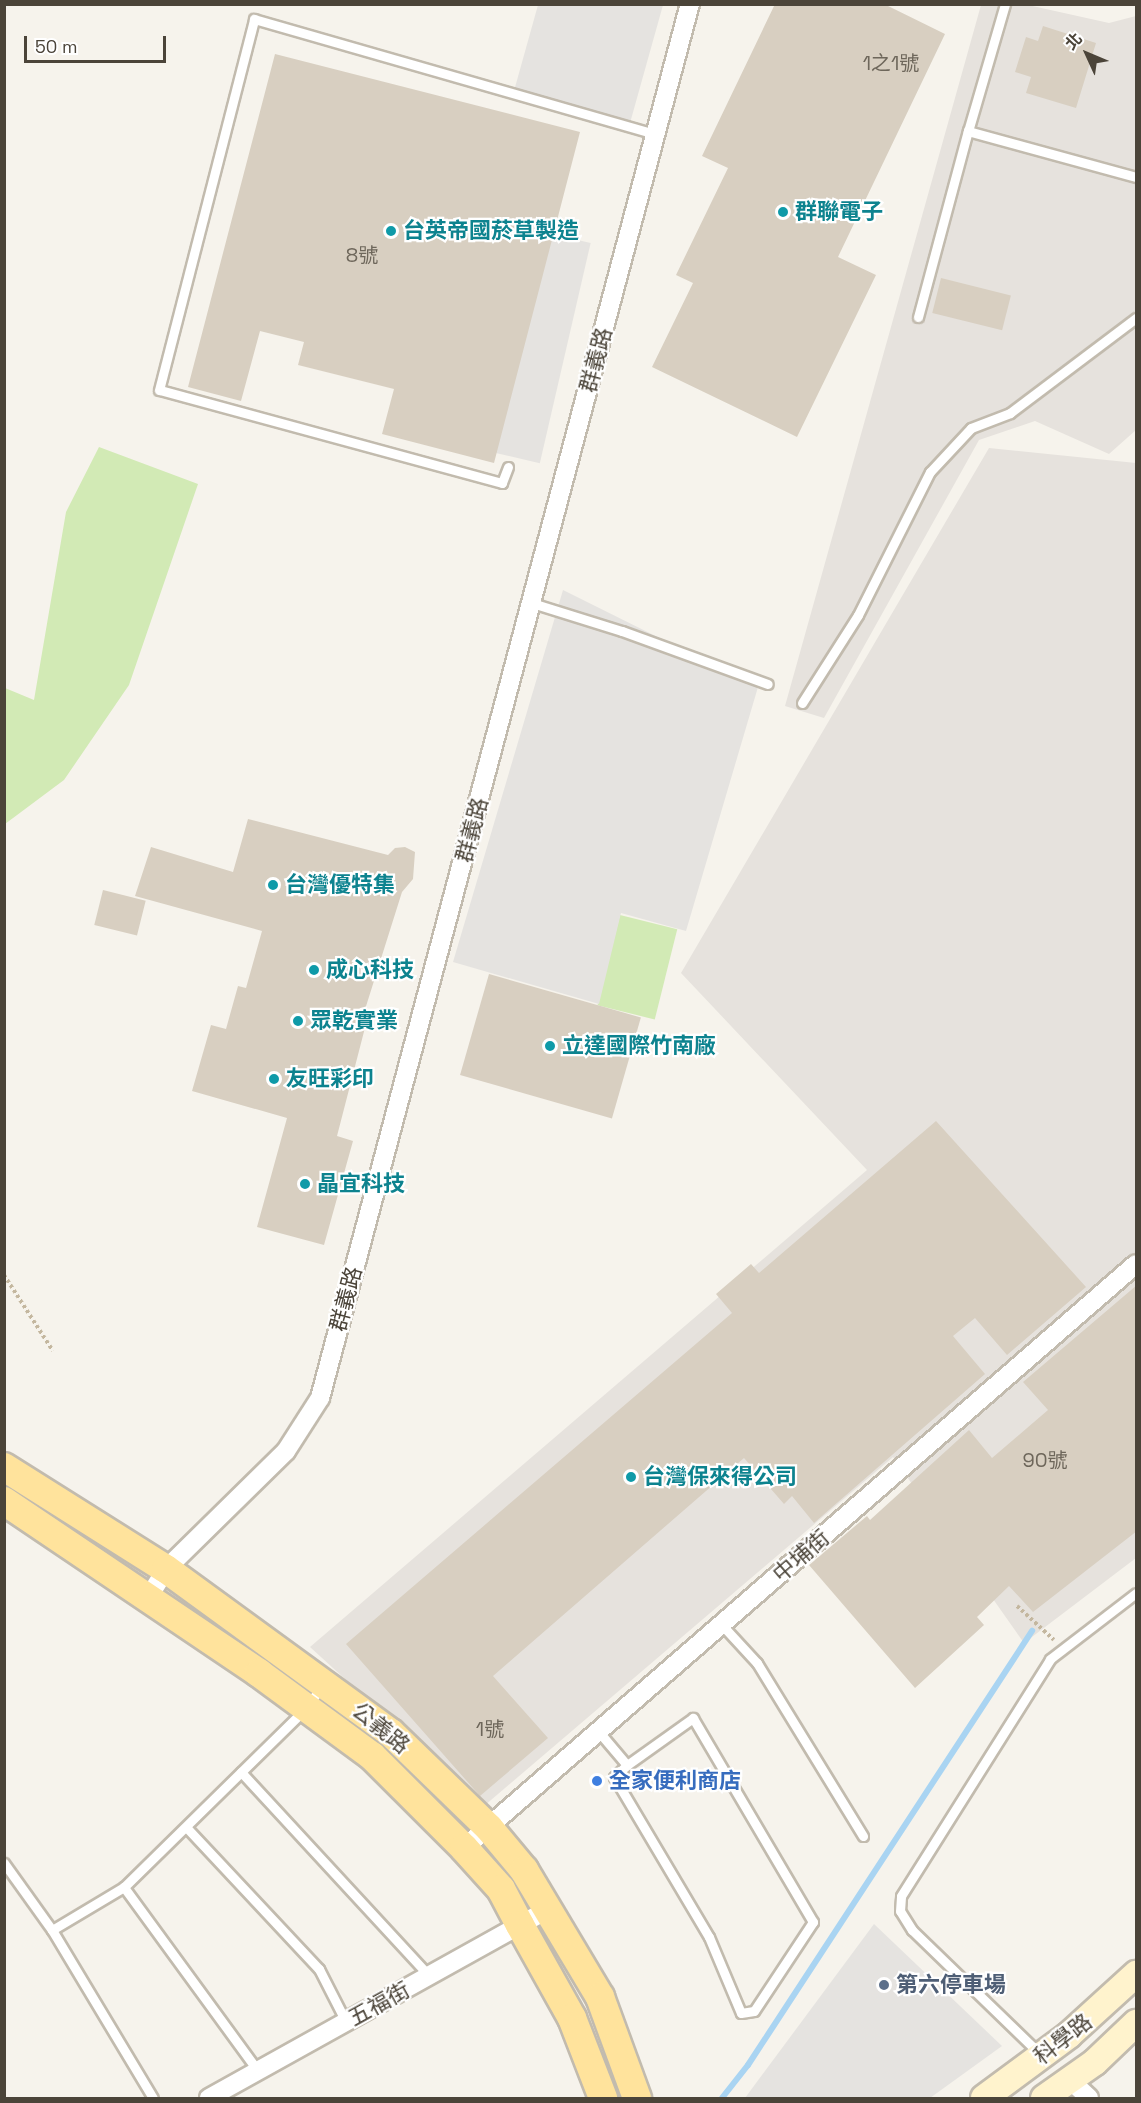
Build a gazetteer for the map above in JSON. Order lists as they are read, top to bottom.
{
  "streets": {
    "main road": ["公義路"],
    "street": [
      "群義路",
      "中埔街",
      "五福街",
      "科學路"
    ]
  },
  "crossings": [
    ["群義路", "公義路"],
    ["中埔街", "公義路"],
    ["公義路", "五福街"]
  ],
  "places": [
    "群聯電子",
    "台英帝國菸草製造",
    "台灣優特集",
    "成心科技",
    "眾乾實業",
    "立達國際竹南廠",
    "友旺彩印",
    "晶宜科技",
    "台灣保來得公司",
    "全家便利商店",
    "第六停車場"
  ],
  "house_numbers": [
    "1之1號",
    "8號",
    "90號",
    "1號"
  ],
  "scale_bar": "50 m",
  "north": "top left"
}
